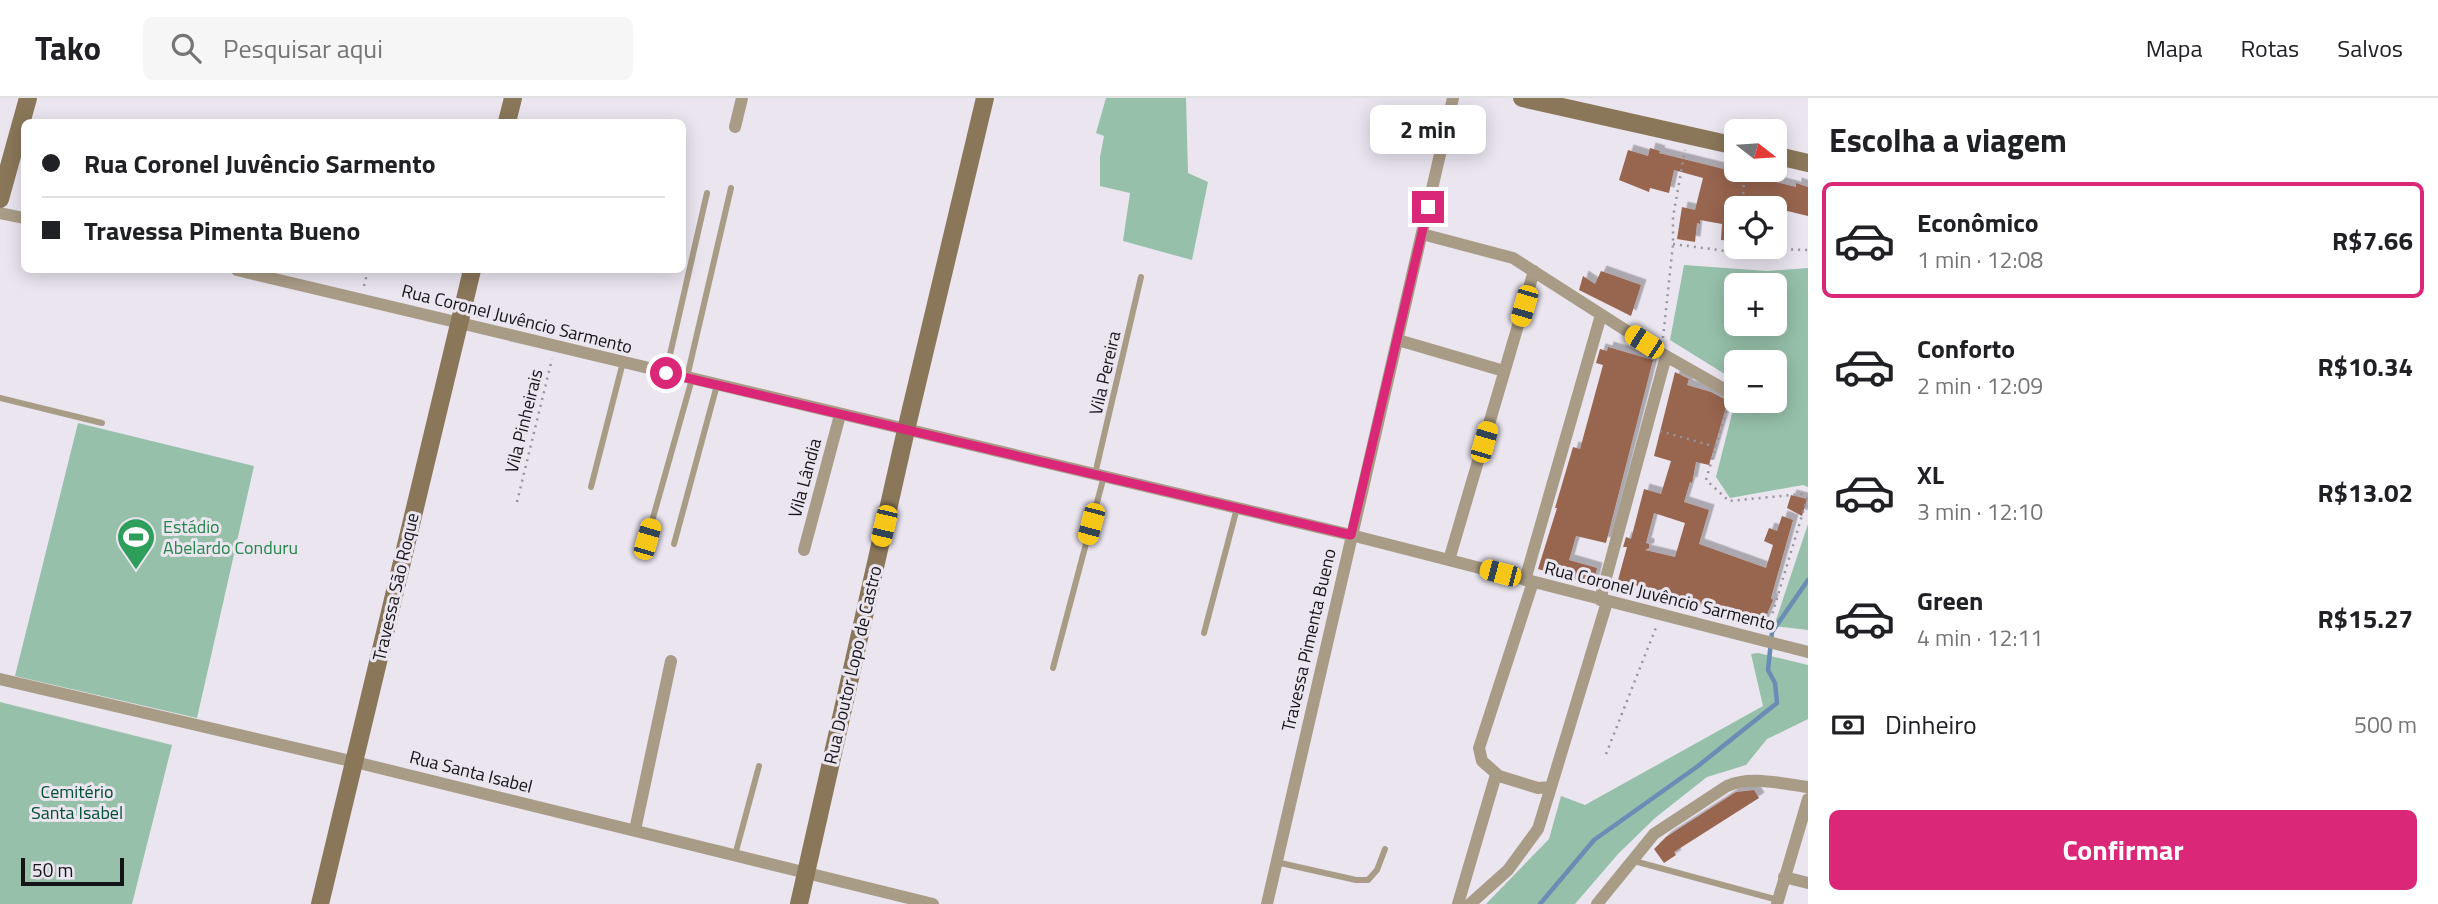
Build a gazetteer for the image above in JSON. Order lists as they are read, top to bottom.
{
  "streets": {
    "main road": ["Travessa São Roque", "Rua Doutor Lopo de Castro"],
    "street": [
      "Rua Coronel Juvêncio Sarmento",
      "Vila Lândia",
      "Travessa Pimenta Bueno",
      "Rua Santa Isabel"
    ],
    "lane": ["Vila Pereira"],
    "path": ["Vila Pinheirais"]
  },
  "crossings": [
    ["Rua Coronel Juvêncio Sarmento", "Vila Pereira"],
    ["Rua Coronel Juvêncio Sarmento", "Vila Pinheirais"],
    ["Rua Coronel Juvêncio Sarmento", "Vila Lândia"],
    ["Rua Coronel Juvêncio Sarmento", "Travessa São Roque"],
    ["Rua Coronel Juvêncio Sarmento", "Travessa Pimenta Bueno"],
    ["Rua Coronel Juvêncio Sarmento", "Rua Doutor Lopo de Castro"],
    ["Travessa São Roque", "Rua Santa Isabel"],
    ["Rua Doutor Lopo de Castro", "Rua Santa Isabel"]
  ],
  "parks": ["Cemitério Santa Isabel"],
  "places": {
    "sports": ["Estádio Abelardo Conduru"]
  },
  "scale_bar": "50 m",
  "north": "right",
  "page": {
    "header": "Tako",
    "search": "Pesquisar aqui",
    "nav": ["Mapa", "Rotas", "Salvos"],
    "heading": "Escolha a viagem",
    "bubble": "2 min",
    "map_buttons": ["+", "−"],
    "banner": ["Rua Coronel Juvêncio Sarmento", "Travessa Pimenta Bueno"],
    "list": [
      {
        "name": "Econômico",
        "note": "1 min · 12:08",
        "value": "R$7.66"
      },
      {
        "name": "Conforto",
        "note": "2 min · 12:09",
        "value": "R$10.34"
      },
      {
        "name": "XL",
        "note": "3 min · 12:10",
        "value": "R$13.02"
      },
      {
        "name": "Green",
        "note": "4 min · 12:11",
        "value": "R$15.27"
      }
    ],
    "pay": ["Dinheiro", "500 m"],
    "buttons": "Confirmar",
    "scale": "50 m"
  }
}
